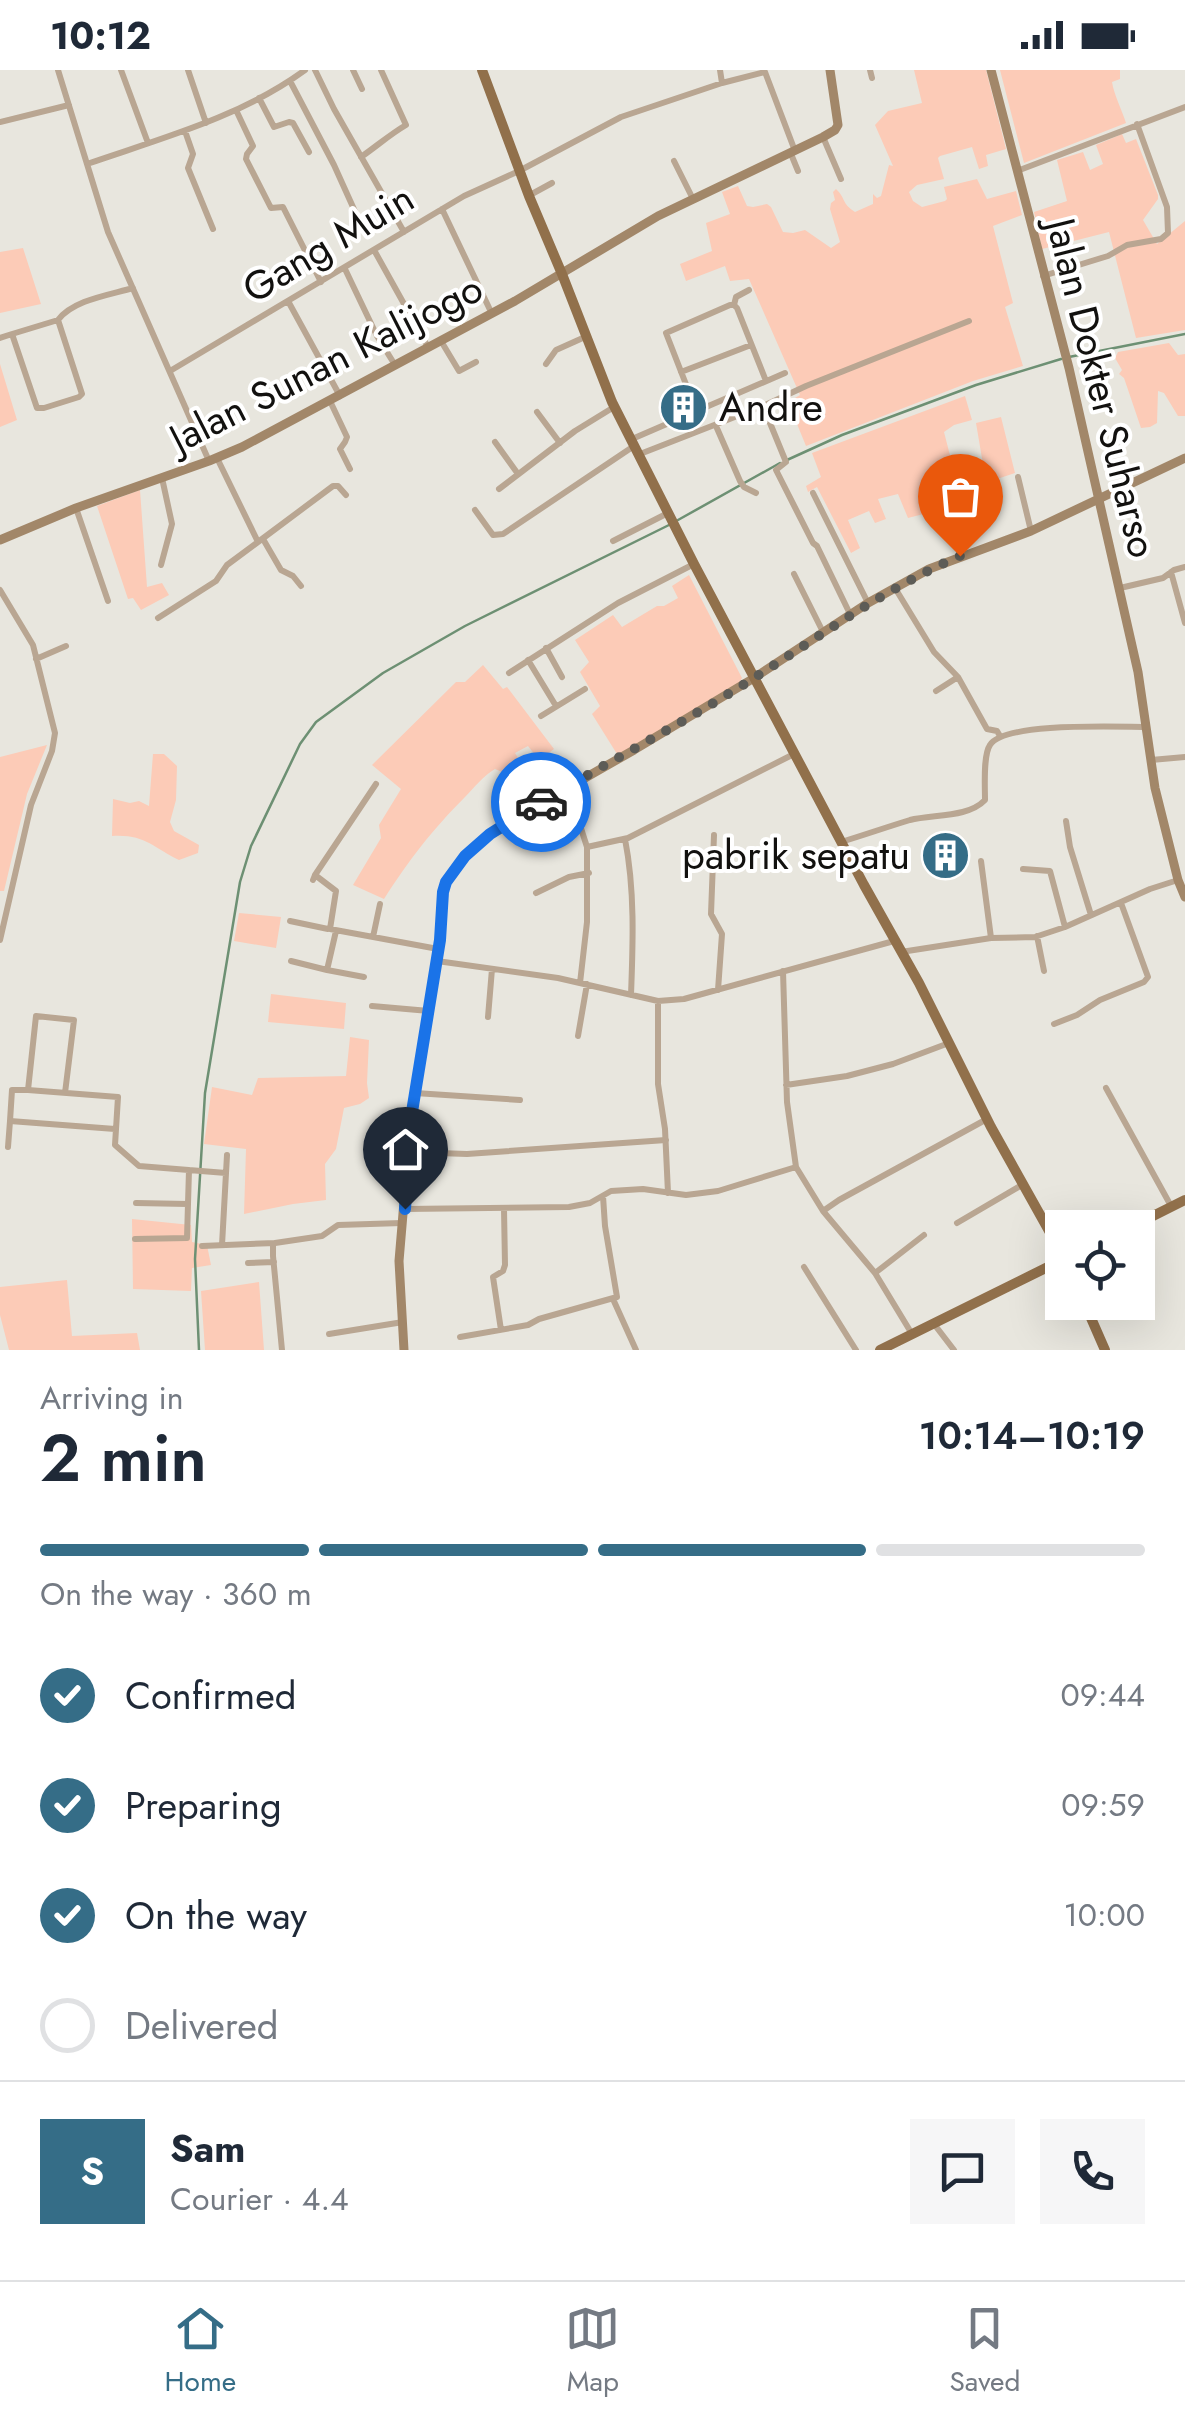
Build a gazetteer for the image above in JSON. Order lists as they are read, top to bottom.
{
  "streets": {
    "street": ["Gang Muin", "Jalan Sunan Kalijogo", "Jalan Dokter Suharso"]
  },
  "places": {
    "building": ["Andre", "pabrik sepatu"]
  },
  "page": {
    "status": "10:12",
    "heading": ["2 min", "Arriving in", "10:14–10:19"],
    "panel": ["Sam", "Courier · 4.4"],
    "bar": "On the way · 360 m",
    "list": [
      ["Confirmed", "09:44"],
      ["Preparing", "09:59"],
      ["On the way", "10:00"],
      "Delivered"
    ],
    "round": "S",
    "tabs": ["Home", "Map", "Saved"]
  }
}
